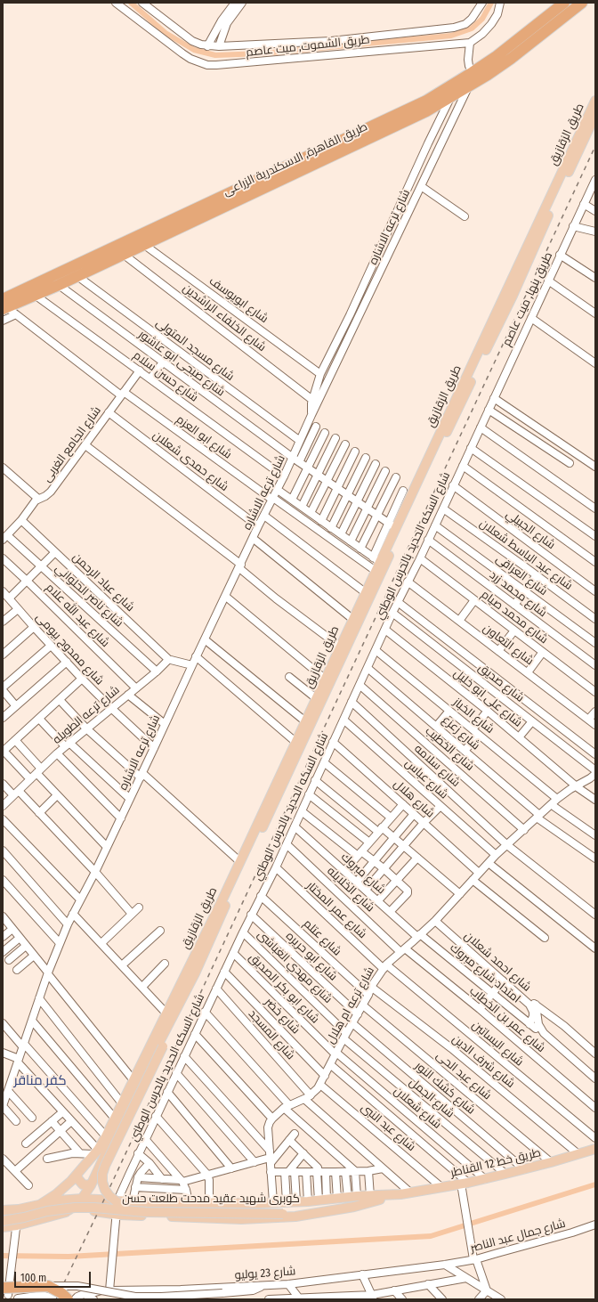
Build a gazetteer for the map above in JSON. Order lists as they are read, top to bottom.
{
  "streets": {
    "highway": ["طريق القاهرة, الاسكندرية الزراعى"],
    "main road": ["طريق الزقازيق", "طريق خط 12 القناطر", "كوبرى شهيد عقيد مدحت طلعت حسن"],
    "street": [
      "طريق الشموت, ميت عاصم",
      "شارع ترعه الاشاره",
      "طريق بنها, ميت عاصم",
      "شارع ابويوسف",
      "شارع الخلفاء الراشدين",
      "شارع مسجد المتولى",
      "شارع صبحى ابو عاشور",
      "شارع حسن سلام",
      "شارع ابو العزم",
      "شارع الجامع الغربى",
      "شارع حمدى شعلان",
      "شارع الجبيلي",
      "شارع السكه الحديد بالحرس الوطني",
      "شارع عبد الباسط شعلان",
      "شارع العراقى",
      "شارع عباد الرحمن",
      "شارع محمد زرد",
      "شارع ناصر الحلواني",
      "شارع عبد الله علام",
      "شارع محمد صيام",
      "شارع التعاون",
      "شارع ممدوح بيومى",
      "شارع صديق",
      "شارع على ابو خليل",
      "شارع ترعه الطويله",
      "شارع الخباز",
      "شارع زعزع",
      "شارع الخطيب",
      "شارع سلامه",
      "شارع عباس",
      "شارع هلال",
      "شارع مبروك",
      "شارع الخلايله",
      "شارع عمر المختار",
      "شارع عتلم",
      "شارع ابو حريره",
      "شارع احمد شعلان",
      "شارع مهدي الغباشى",
      "امتداد شارع مبروك",
      "شارع ابو بكر الصديق",
      "شارع ترعه ام هلال",
      "شارع خضر",
      "شارع عمر بن الخطاب",
      "شارع المسجد",
      "شارع البساتين",
      "شارع شرف الدين",
      "شارع عبد الحى",
      "شارع كشك النور",
      "شارع الجمل",
      "شارع شعلان",
      "شارع عبد النبى",
      "شارع جمال عبد الناصر",
      "شارع 23 يوليو"
    ]
  },
  "crossings": [
    ["طريق الزقازيق", "شارع صبحى ابو عاشور"],
    ["طريق الزقازيق", "شارع ابو العزم"],
    ["طريق الزقازيق", "طريق خط 12 القناطر"],
    ["طريق القاهرة, الاسكندرية الزراعى", "شارع ترعه الاشاره"],
    ["طريق القاهرة, الاسكندرية الزراعى", "شارع ابويوسف"],
    ["طريق القاهرة, الاسكندرية الزراعى", "شارع الخلفاء الراشدين"],
    ["طريق القاهرة, الاسكندرية الزراعى", "شارع مسجد المتولى"],
    ["طريق القاهرة, الاسكندرية الزراعى", "شارع صبحى ابو عاشور"],
    ["طريق القاهرة, الاسكندرية الزراعى", "شارع حسن سلام"],
    ["طريق القاهرة, الاسكندرية الزراعى", "شارع ابو العزم"],
    ["شارع ترعه الاشاره", "شارع ابويوسف"],
    ["شارع ترعه الاشاره", "شارع الخلفاء الراشدين"],
    ["شارع ترعه الاشاره", "شارع مسجد المتولى"],
    ["شارع ترعه الاشاره", "شارع صبحى ابو عاشور"],
    ["شارع ترعه الاشاره", "شارع حسن سلام"],
    ["شارع ترعه الاشاره", "شارع ابو العزم"],
    ["شارع ترعه الاشاره", "شارع حمدى شعلان"],
    ["شارع ترعه الاشاره", "شارع ممدوح بيومى"],
    ["طريق بنها, ميت عاصم", "شارع السكه الحديد بالحرس الوطني"],
    ["شارع حسن سلام", "شارع الجامع الغربى"],
    ["شارع ابو العزم", "شارع الجامع الغربى"],
    ["شارع الجامع الغربى", "شارع حمدى شعلان"],
    ["شارع الجامع الغربى", "شارع عباد الرحمن"],
    ["شارع الجامع الغربى", "شارع ناصر الحلواني"],
    ["شارع الجبيلي", "شارع السكه الحديد بالحرس الوطني"],
    ["شارع السكه الحديد بالحرس الوطني", "شارع عبد الباسط شعلان"],
    ["شارع السكه الحديد بالحرس الوطني", "شارع العراقى"],
    ["شارع السكه الحديد بالحرس الوطني", "شارع محمد زرد"],
    ["شارع السكه الحديد بالحرس الوطني", "شارع محمد صيام"],
    ["شارع السكه الحديد بالحرس الوطني", "شارع التعاون"],
    ["شارع السكه الحديد بالحرس الوطني", "شارع صديق"],
    ["شارع السكه الحديد بالحرس الوطني", "شارع على ابو خليل"],
    ["شارع السكه الحديد بالحرس الوطني", "شارع الخباز"],
    ["شارع السكه الحديد بالحرس الوطني", "شارع زعزع"],
    ["شارع السكه الحديد بالحرس الوطني", "شارع الخطيب"],
    ["شارع السكه الحديد بالحرس الوطني", "شارع سلامه"],
    ["شارع السكه الحديد بالحرس الوطني", "شارع عباس"],
    ["شارع السكه الحديد بالحرس الوطني", "شارع هلال"],
    ["شارع السكه الحديد بالحرس الوطني", "شارع مبروك"],
    ["شارع السكه الحديد بالحرس الوطني", "شارع الخلايله"],
    ["شارع السكه الحديد بالحرس الوطني", "شارع عمر المختار"],
    ["شارع السكه الحديد بالحرس الوطني", "شارع عتلم"],
    ["شارع السكه الحديد بالحرس الوطني", "شارع ابو حريره"],
    ["شارع السكه الحديد بالحرس الوطني", "شارع مهدي الغباشى"],
    ["شارع السكه الحديد بالحرس الوطني", "شارع ابو بكر الصديق"],
    ["شارع السكه الحديد بالحرس الوطني", "شارع خضر"],
    ["شارع السكه الحديد بالحرس الوطني", "شارع المسجد"],
    ["شارع السكه الحديد بالحرس الوطني", "طريق خط 12 القناطر"],
    ["شارع السكه الحديد بالحرس الوطني", "كوبرى شهيد عقيد مدحت طلعت حسن"],
    ["شارع السكه الحديد بالحرس الوطني", "شارع 23 يوليو"],
    ["شارع عباد الرحمن", "شارع ترعه الطويله"],
    ["شارع ناصر الحلواني", "شارع ترعه الطويله"],
    ["شارع عبد الله علام", "شارع ترعه الطويله"],
    ["شارع ممدوح بيومى", "شارع ترعه الطويله"],
    ["شارع على ابو خليل", "شارع ترعه ام هلال"],
    ["شارع الخباز", "شارع ترعه ام هلال"],
    ["شارع زعزع", "شارع ترعه ام هلال"],
    ["شارع الخطيب", "شارع ترعه ام هلال"],
    ["شارع سلامه", "شارع ترعه ام هلال"],
    ["شارع عباس", "شارع ترعه ام هلال"],
    ["شارع هلال", "شارع ترعه ام هلال"],
    ["شارع مبروك", "امتداد شارع مبروك"],
    ["شارع مبروك", "شارع ترعه ام هلال"],
    ["شارع الخلايله", "شارع ترعه ام هلال"],
    ["شارع الخلايله", "شارع عمر بن الخطاب"],
    ["شارع عمر المختار", "شارع ترعه ام هلال"],
    ["شارع عمر المختار", "شارع البساتين"],
    ["شارع عتلم", "شارع ترعه ام هلال"],
    ["شارع ابو حريره", "شارع ترعه ام هلال"],
    ["شارع احمد شعلان", "امتداد شارع مبروك"],
    ["شارع احمد شعلان", "شارع ترعه ام هلال"],
    ["شارع مهدي الغباشى", "شارع ترعه ام هلال"],
    ["شارع مهدي الغباشى", "شارع الجمل"],
    ["امتداد شارع مبروك", "شارع ترعه ام هلال"],
    ["شارع ابو بكر الصديق", "شارع ترعه ام هلال"],
    ["شارع ابو بكر الصديق", "شارع شعلان"],
    ["شارع ترعه ام هلال", "شارع خضر"],
    ["شارع ترعه ام هلال", "شارع عمر بن الخطاب"],
    ["شارع ترعه ام هلال", "شارع المسجد"],
    ["شارع ترعه ام هلال", "شارع البساتين"],
    ["شارع ترعه ام هلال", "شارع شرف الدين"],
    ["شارع ترعه ام هلال", "شارع عبد الحى"],
    ["شارع ترعه ام هلال", "شارع كشك النور"],
    ["شارع ترعه ام هلال", "شارع الجمل"],
    ["شارع ترعه ام هلال", "شارع شعلان"],
    ["شارع ترعه ام هلال", "شارع عبد النبى"],
    ["شارع المسجد", "طريق خط 12 القناطر"],
    ["شارع شرف الدين", "طريق خط 12 القناطر"],
    ["شارع عبد الحى", "طريق خط 12 القناطر"],
    ["شارع كشك النور", "طريق خط 12 القناطر"],
    ["شارع الجمل", "طريق خط 12 القناطر"],
    ["شارع شعلان", "طريق خط 12 القناطر"],
    ["شارع عبد النبى", "طريق خط 12 القناطر"],
    ["طريق خط 12 القناطر", "كوبرى شهيد عقيد مدحت طلعت حسن"],
    ["شارع جمال عبد الناصر", "شارع 23 يوليو"]
  ],
  "districts": ["كفر مناقر"],
  "scale_bar": "100 m"
}
